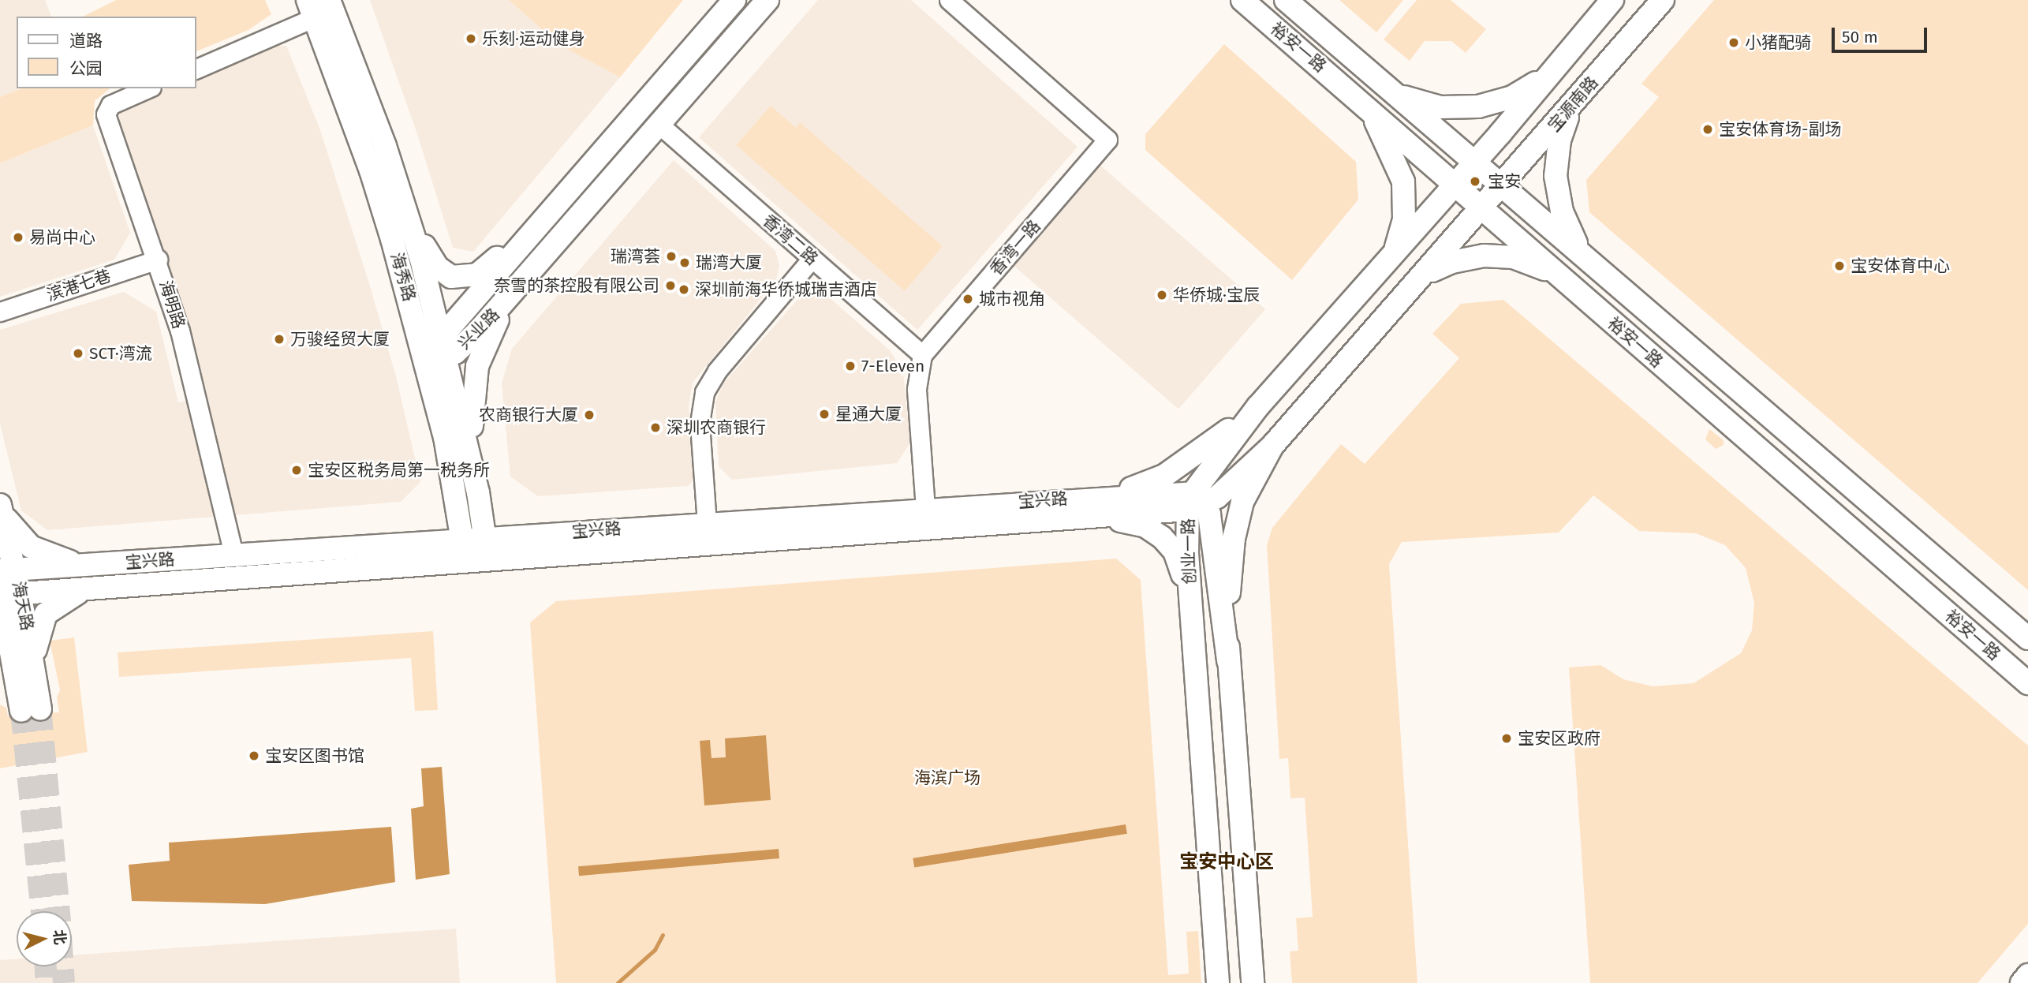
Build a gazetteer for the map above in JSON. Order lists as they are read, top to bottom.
{
  "streets": {
    "main road": [
      "裕安一路",
      "宝源南路",
      "海秀路",
      "兴业路",
      "宝兴路",
      "创业一路",
      "海天路"
    ],
    "street": [
      "香湾二路",
      "香湾一路",
      "滨港七巷",
      "海明路"
    ]
  },
  "crossings": [
    ["裕安一路", "宝源南路"],
    ["香湾二路", "香湾一路"],
    ["香湾二路", "兴业路"],
    ["海秀路", "兴业路"],
    ["海秀路", "宝兴路"],
    ["滨港七巷", "海明路"],
    ["海明路", "宝兴路"],
    ["宝兴路", "创业一路"],
    ["宝兴路", "海天路"]
  ],
  "districts": ["宝安中心区"],
  "parks": ["海滨广场"],
  "places": [
    "乐刻·运动健身",
    "小猪配骑",
    "宝安体育场-副场",
    "宝安",
    "易尚中心",
    "瑞湾荟",
    "瑞湾大厦",
    "宝安体育中心",
    "奈雪的茶控股有限公司",
    "深圳前海华侨城瑞吉酒店",
    "华侨城·宝辰",
    "城市视角",
    "万骏经贸大厦",
    "SCT·湾流",
    "7-Eleven",
    "星通大厦",
    "农商银行大厦",
    "深圳农商银行",
    "宝安区税务局第一税务所",
    "宝安区政府",
    "宝安区图书馆"
  ],
  "legend": ["道路", "公园"],
  "scale_bar": "50 m",
  "north": "right"
}
